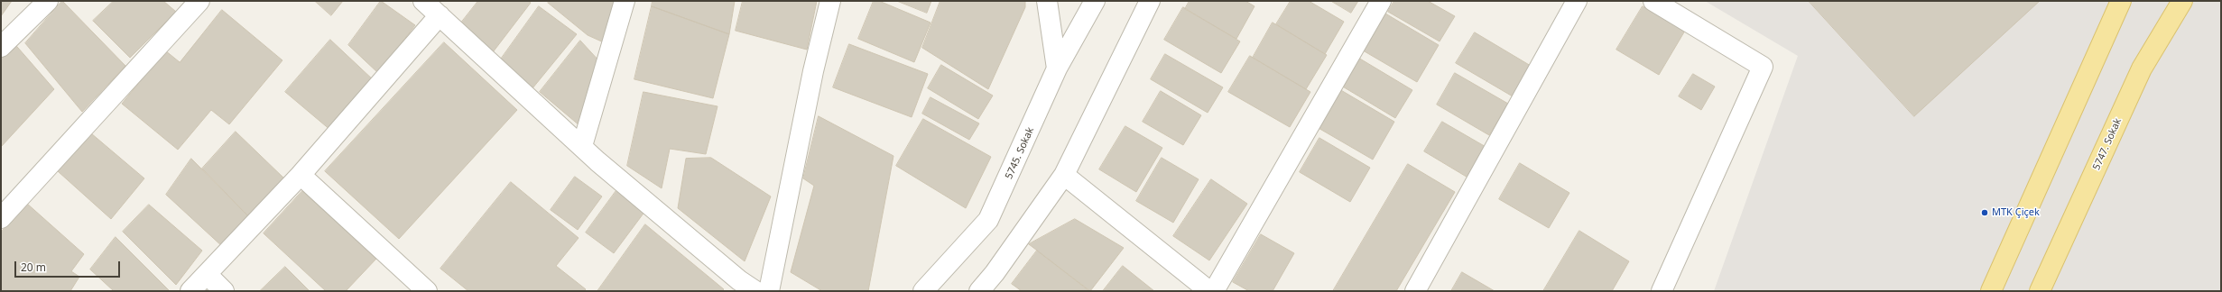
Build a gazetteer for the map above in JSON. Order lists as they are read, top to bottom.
{
  "streets": {
    "main road": ["5747. Sokak"],
    "street": ["5745. Sokak"]
  },
  "places": ["MTK Çiçek"],
  "scale_bar": "20 m"
}
